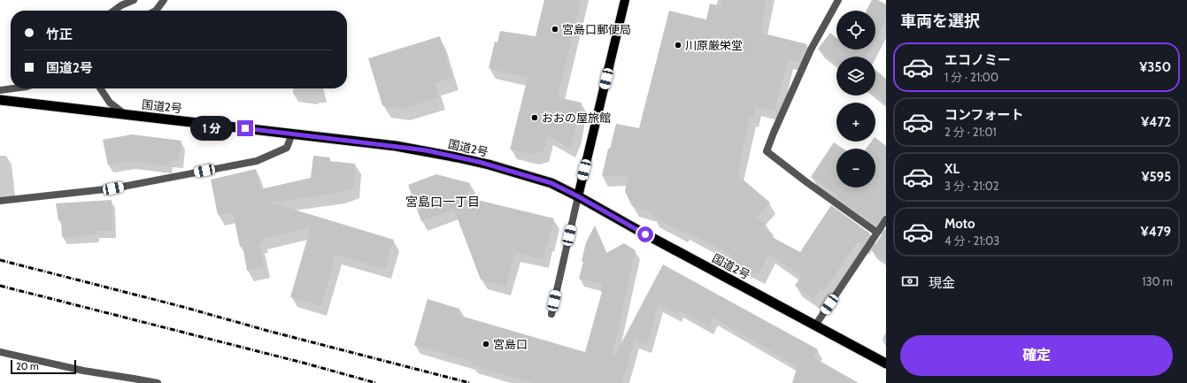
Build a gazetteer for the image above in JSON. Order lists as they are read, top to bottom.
{
  "streets": {
    "highway": ["国道2号"]
  },
  "districts": ["宮島口一丁目"],
  "places": [
    "宮島口郵便局",
    "川原厳栄堂",
    "おおの屋旅館",
    "宮島口"
  ],
  "scale_bar": "20 m",
  "page": {
    "heading": "車両を選択",
    "map_buttons": ["+", "−"],
    "banner": ["竹正", "国道2号"],
    "list": [
      {
        "name": "エコノミー",
        "note": "1 分 · 21:00",
        "value": "¥350"
      },
      {
        "name": "コンフォート",
        "note": "2 分 · 21:01",
        "value": "¥472"
      },
      {
        "name": "XL",
        "note": "3 分 · 21:02",
        "value": "¥595"
      },
      {
        "name": "Moto",
        "note": "4 分 · 21:03",
        "value": "¥479"
      }
    ],
    "bubble": "1 分",
    "pay": ["現金", "130 m"],
    "buttons": "確定",
    "scale": "20 m"
  }
}
